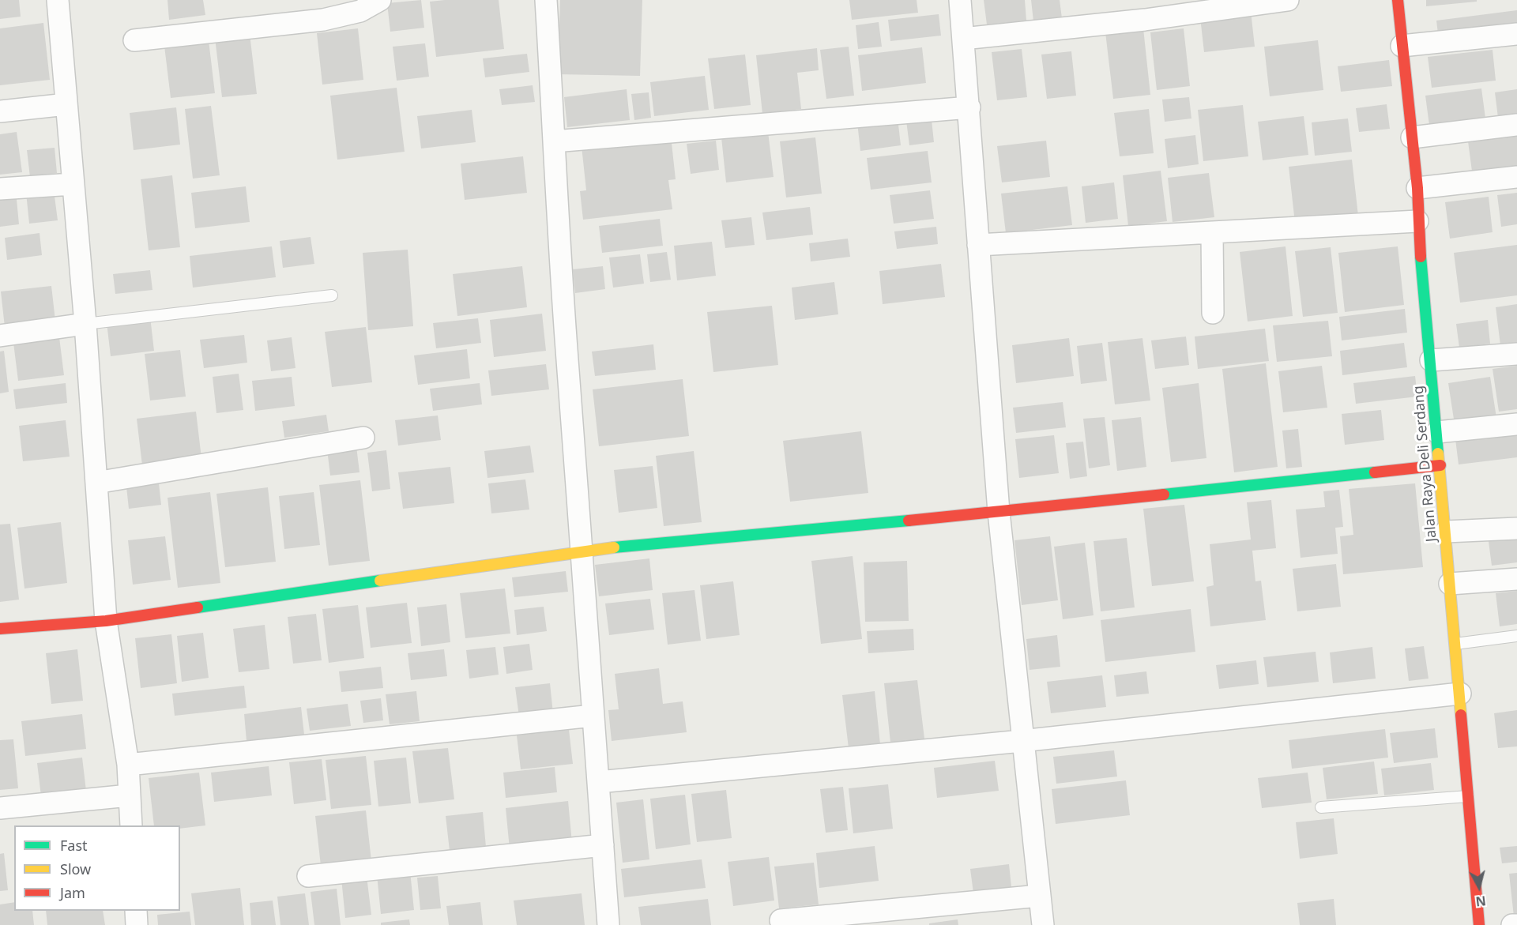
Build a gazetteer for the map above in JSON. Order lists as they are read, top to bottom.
{
  "streets": {
    "street": ["Jalan Raya Deli Serdang"]
  },
  "legend": ["Fast", "Slow", "Jam"],
  "north": "bottom"
}
